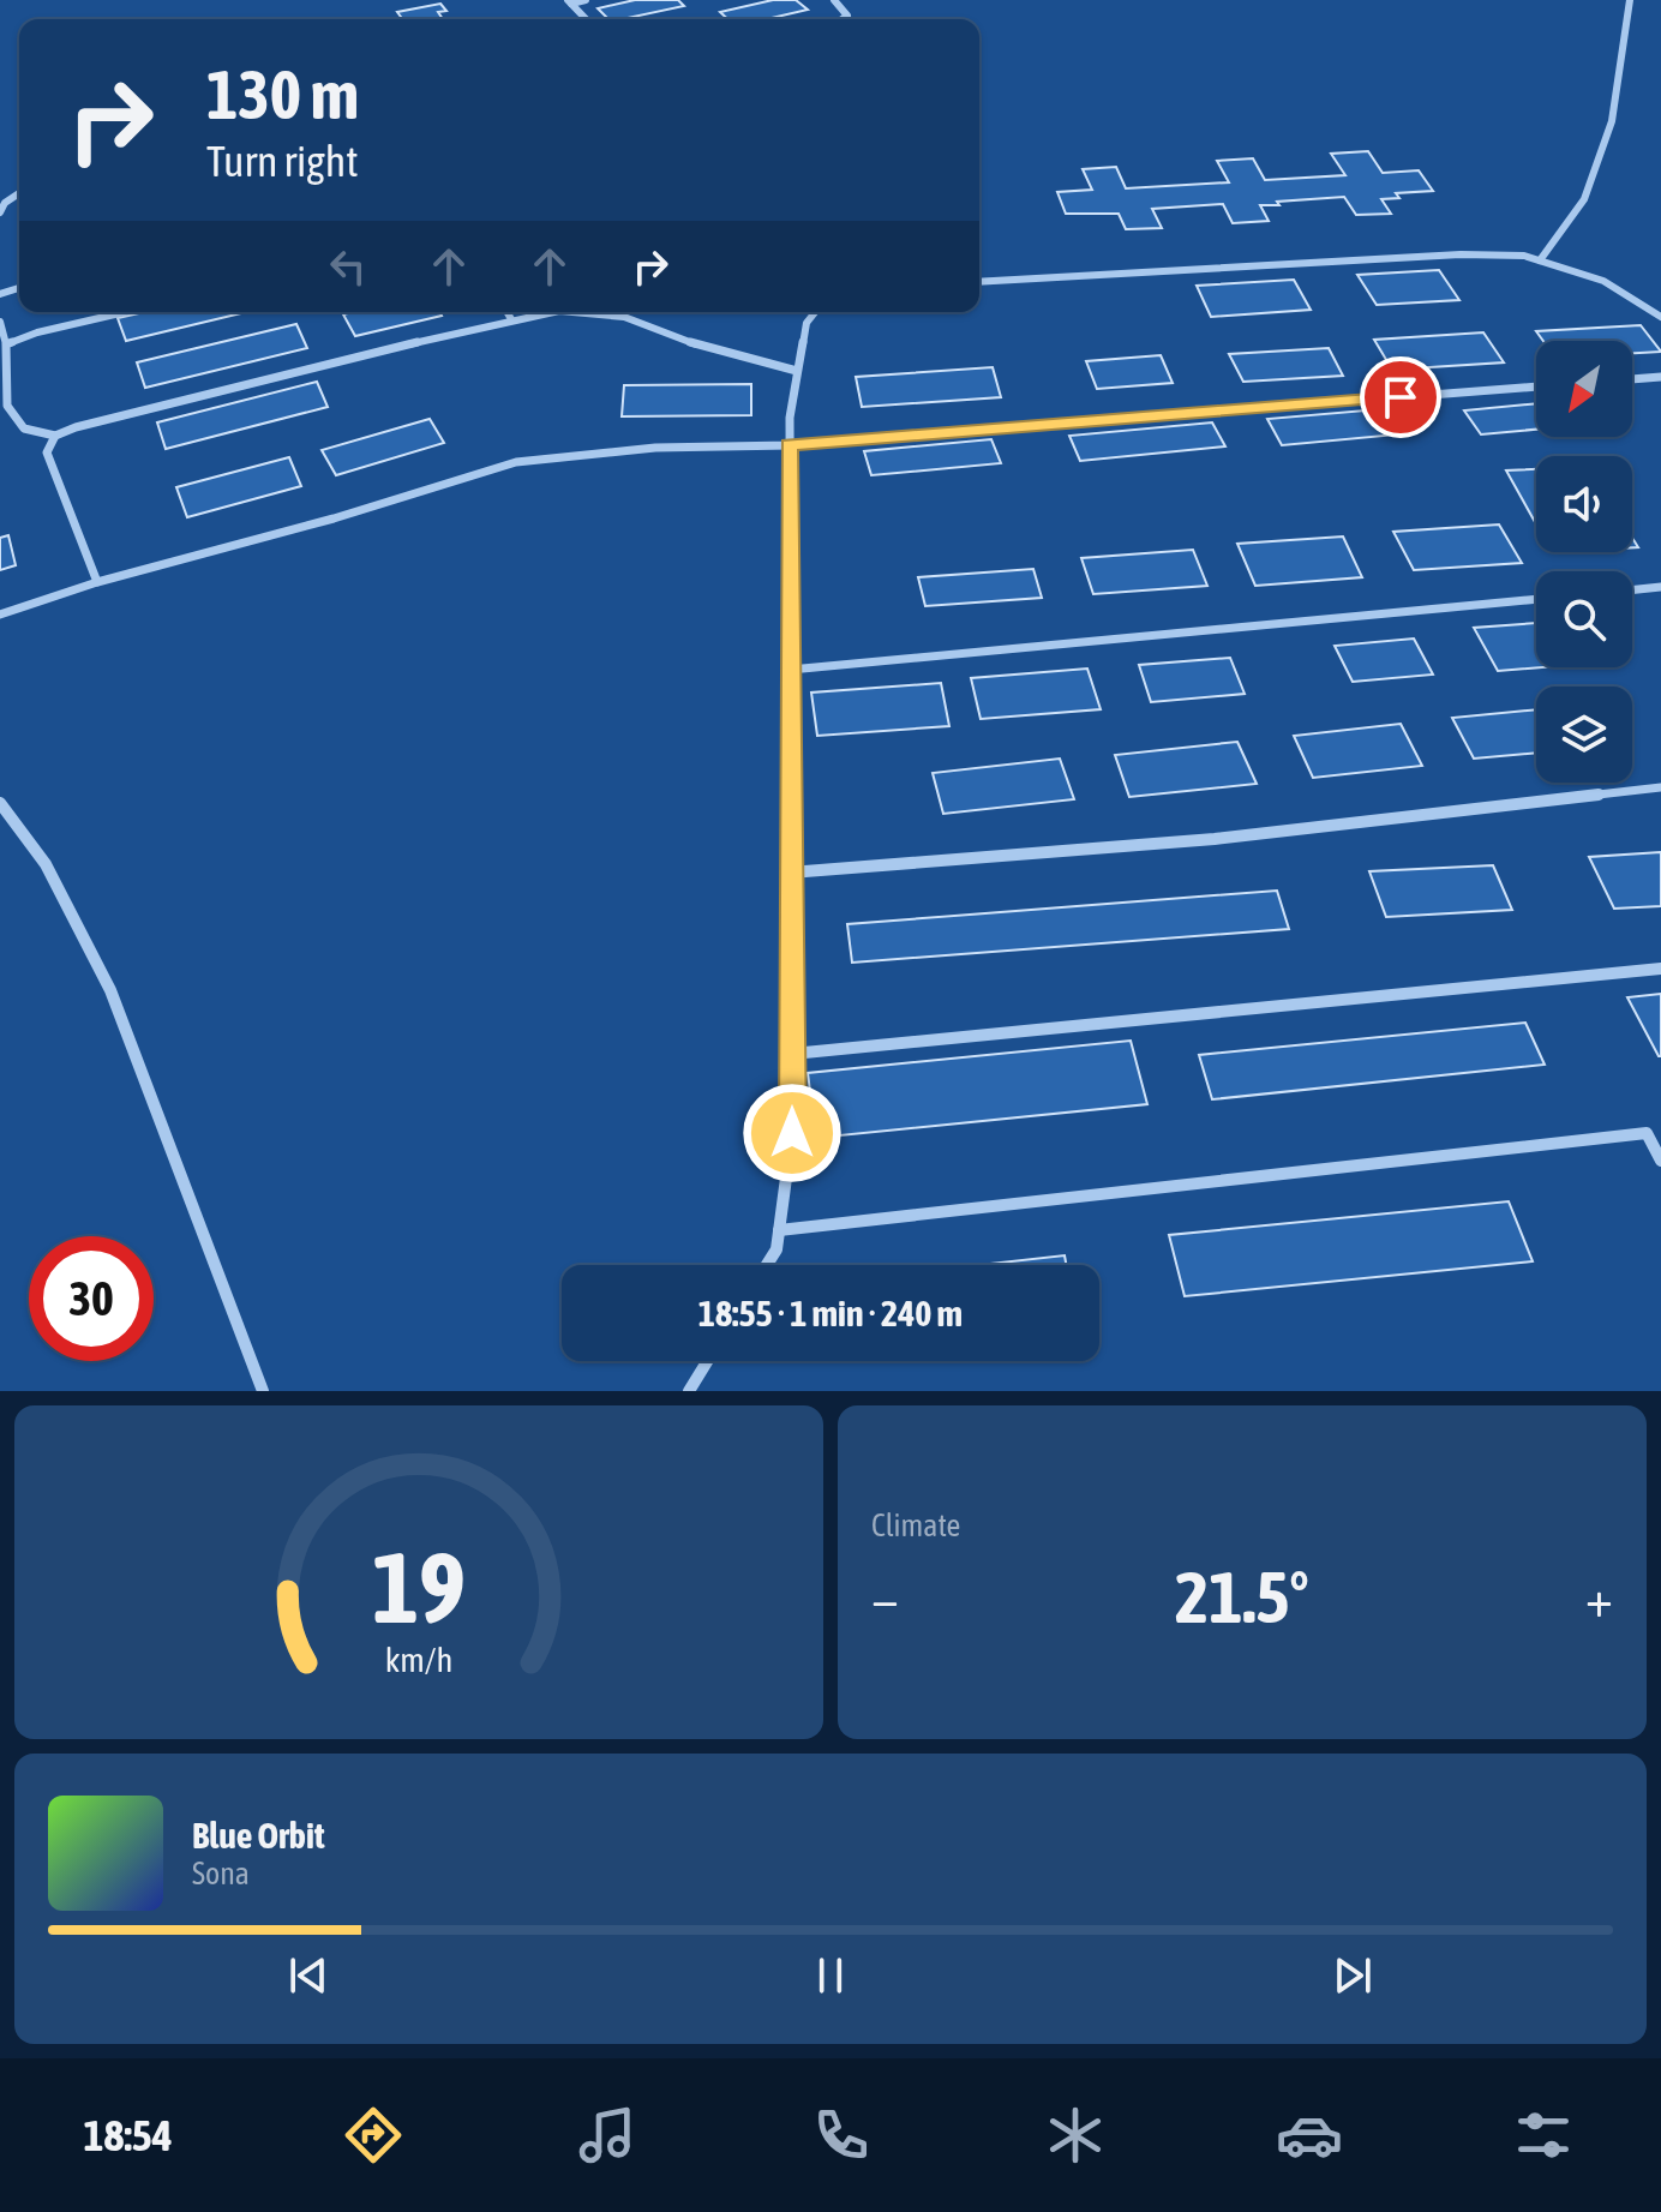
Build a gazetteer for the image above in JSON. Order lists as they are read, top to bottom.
{
  "north": "bottom left",
  "page": {
    "turn": ["130 m", "Turn right"],
    "limit": "30",
    "trip": "18:55 · 1 min · 240 m",
    "tile": "Climate",
    "heat": ["−", "21.5°", "+"],
    "song": ["Blue Orbit", "Sona"],
    "tabs": "18:54",
    "gauge": ["19", "km/h"]
  }
}
